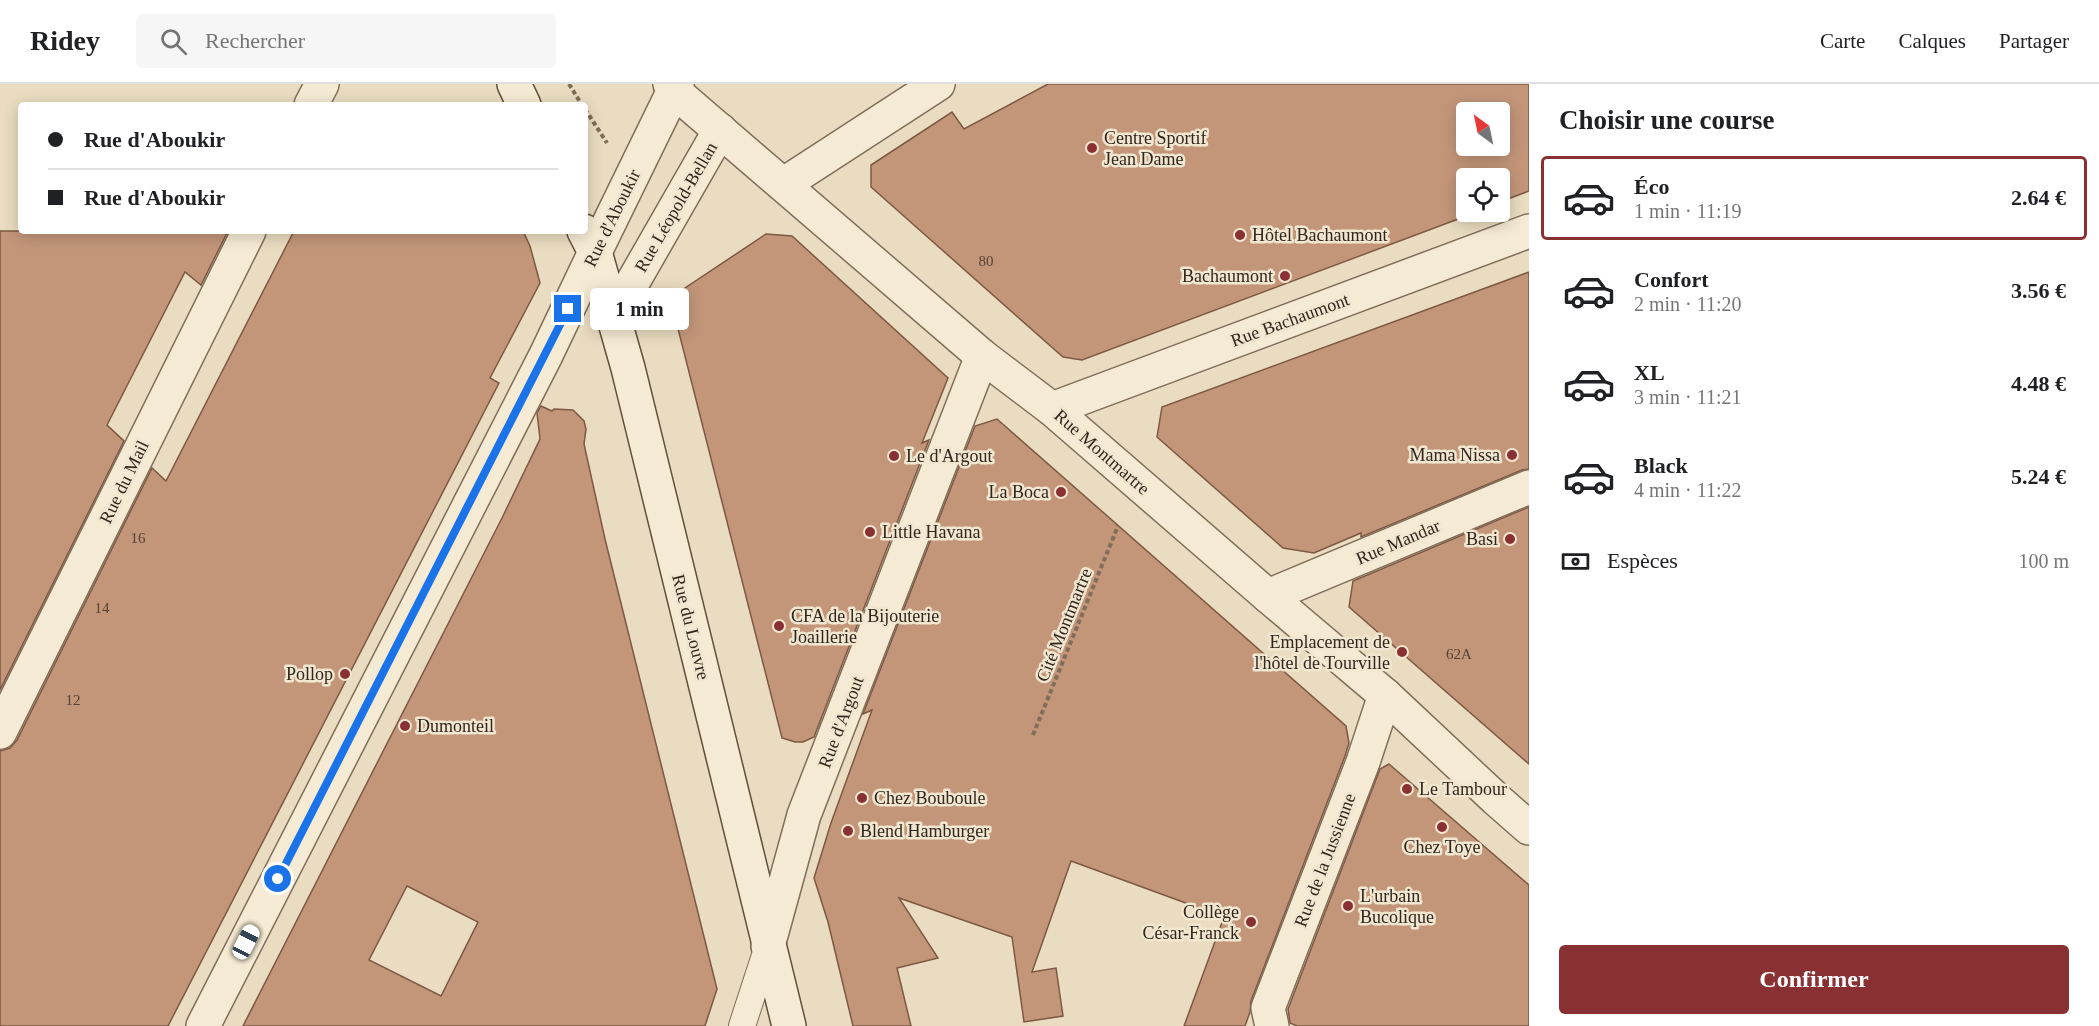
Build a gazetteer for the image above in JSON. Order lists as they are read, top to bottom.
{
  "streets": {
    "street": [
      "Rue Léopold-Bellan",
      "Rue d'Aboukir",
      "Rue Bachaumont",
      "Rue Montmartre",
      "Rue du Mail",
      "Rue Mandar",
      "Rue du Louvre",
      "Rue d'Argout",
      "Rue de la Jussienne"
    ],
    "path": ["Cité Montmartre"]
  },
  "crossings": [
    ["Rue Léopold-Bellan", "Rue Montmartre"],
    ["Rue Léopold-Bellan", "Rue du Louvre"],
    ["Rue d'Aboukir", "Rue Montmartre"],
    ["Rue d'Aboukir", "Rue du Louvre"],
    ["Rue Bachaumont", "Rue Montmartre"],
    ["Rue Montmartre", "Rue Mandar"],
    ["Rue Montmartre", "Rue d'Argout"],
    ["Rue Montmartre", "Rue de la Jussienne"],
    ["Rue du Louvre", "Rue d'Argout"]
  ],
  "places": [
    "Centre Sportif Jean Dame",
    "Hôtel Bachaumont",
    "Bachaumont",
    "Mama Nissa",
    "Le d'Argout",
    "La Boca",
    "Little Havana",
    "Basi",
    "CFA de la Bijouterie Joaillerie",
    "Emplacement de l'hôtel de Tourville",
    "Pollop",
    "Dumonteil",
    "Le Tambour",
    "Chez Bouboule",
    "Chez Toye",
    "Blend Hamburger",
    "L'urbain Bucolique",
    "Collège César-Franck"
  ],
  "house_numbers": [
    "80",
    "16",
    "14",
    "62A",
    "12"
  ],
  "north": "top left",
  "page": {
    "header": "Ridey",
    "search": "Rechercher",
    "nav": ["Carte", "Calques", "Partager"],
    "heading": "Choisir une course",
    "banner": ["Rue d'Aboukir", "Rue d'Aboukir"],
    "list": [
      {
        "name": "Éco",
        "note": "1 min · 11:19",
        "value": "2.64 €"
      },
      {
        "name": "Confort",
        "note": "2 min · 11:20",
        "value": "3.56 €"
      },
      {
        "name": "XL",
        "note": "3 min · 11:21",
        "value": "4.48 €"
      },
      {
        "name": "Black",
        "note": "4 min · 11:22",
        "value": "5.24 €"
      }
    ],
    "bubble": "1 min",
    "pay": ["Espèces", "100 m"],
    "buttons": "Confirmer"
  }
}
